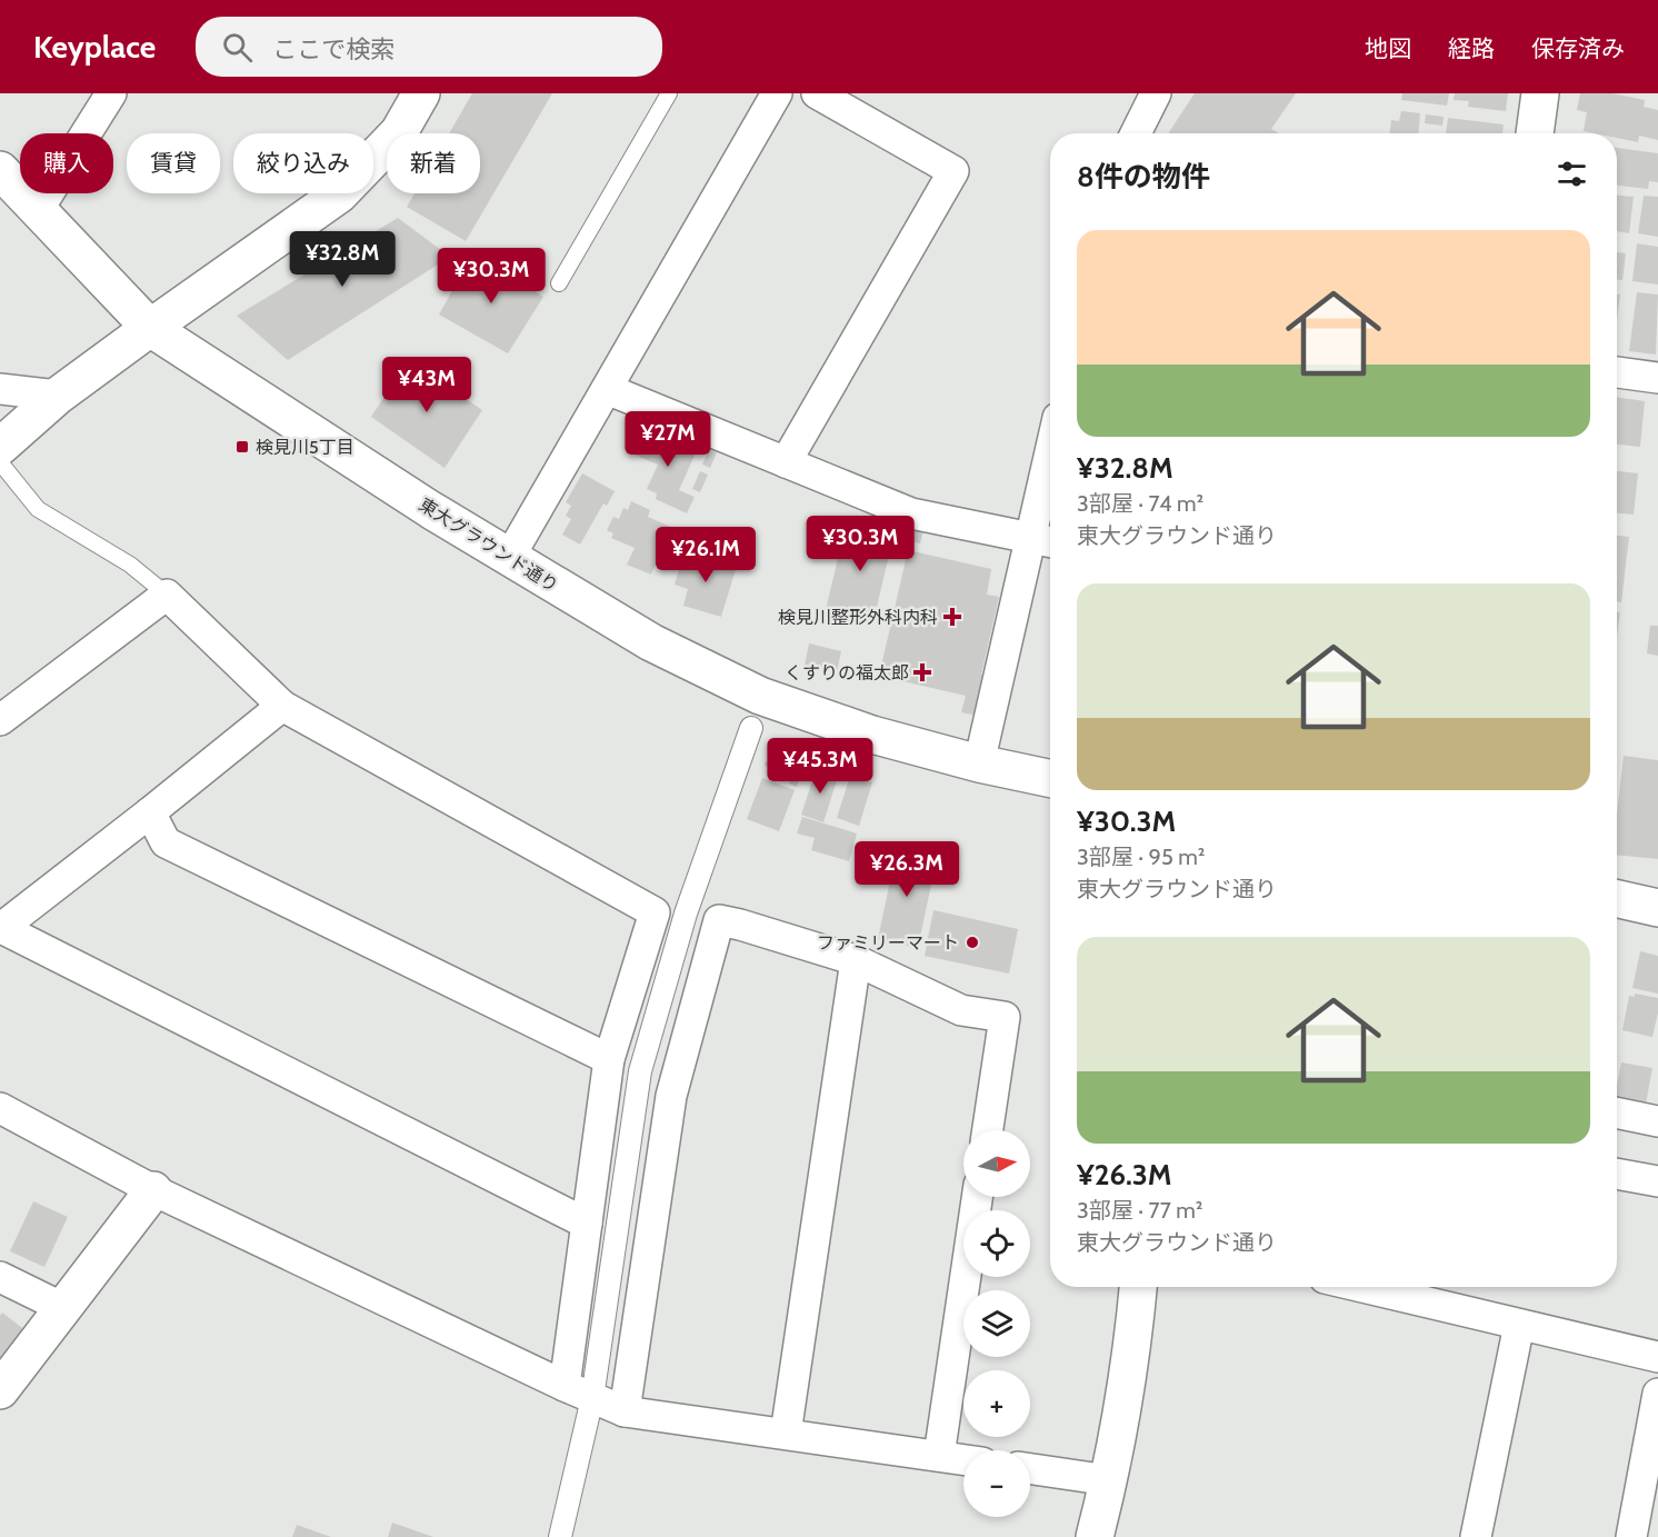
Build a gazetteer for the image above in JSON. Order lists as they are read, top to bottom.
{
  "streets": {
    "street": ["東大グラウンド通り"]
  },
  "places": {
    "transit": ["検見川5丁目"],
    "health": ["検見川整形外科内科", "くすりの福太郎"],
    "other": ["ファミリーマート"]
  },
  "north": "right",
  "page": {
    "header": "Keyplace",
    "search": "ここで検索",
    "nav": ["地図", "経路", "保存済み"],
    "chip": [
      "購入",
      "賃貸",
      "絞り込み",
      "新着"
    ],
    "heading": "8件の物件",
    "list": [
      {
        "name": "¥32.8M",
        "note": "3部屋 · 74 m² · 東大グラウンド通り"
      },
      {
        "name": "¥30.3M",
        "note": "3部屋 · 95 m² · 東大グラウンド通り"
      },
      {
        "name": "¥26.3M",
        "note": "3部屋 · 77 m² · 東大グラウンド通り"
      }
    ],
    "price": [
      "¥32.8M",
      "¥30.3M",
      "¥43M",
      "¥27M",
      "¥30.3M",
      "¥26.1M",
      "¥45.3M",
      "¥26.3M"
    ],
    "map_buttons": ["+", "−"]
  }
}
